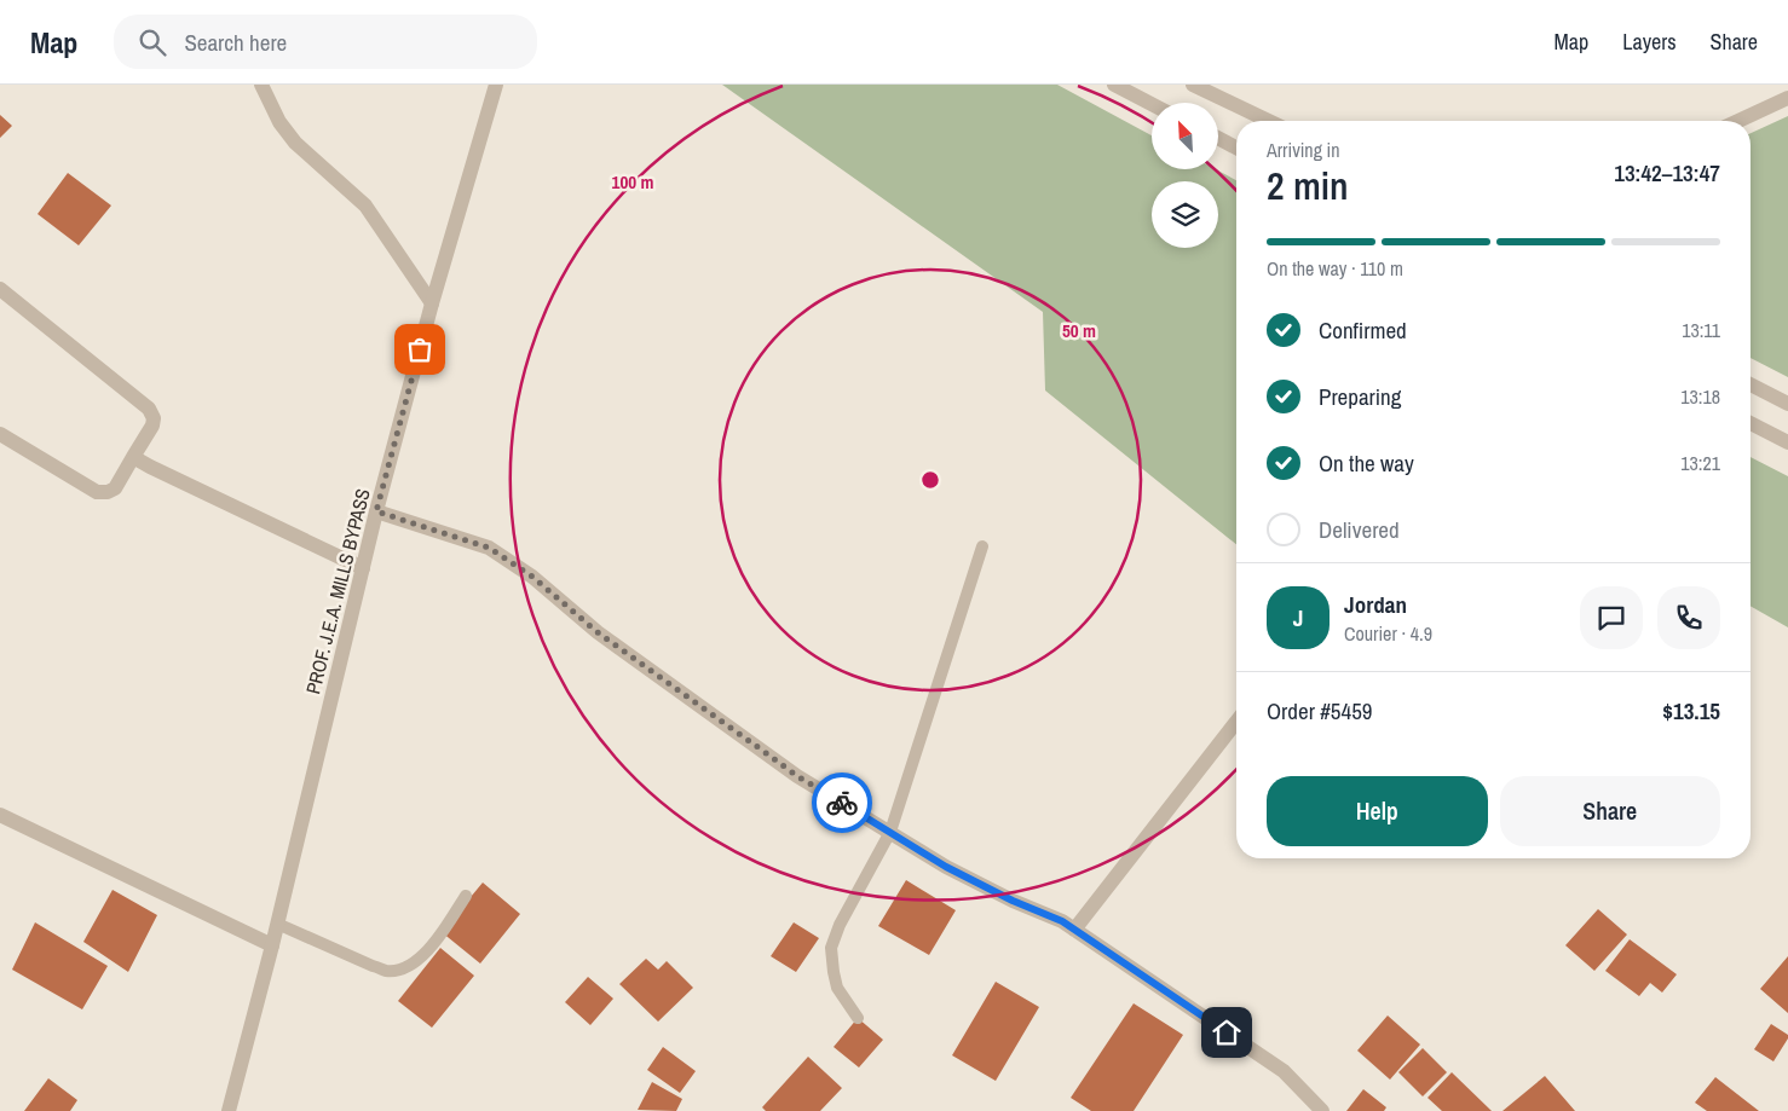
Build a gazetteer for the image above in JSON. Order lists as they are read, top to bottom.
{
  "streets": {
    "street": ["PROF. J.E.A. MILLS BYPASS"]
  },
  "north": "top left",
  "page": {
    "header": "Map",
    "search": "Search here",
    "nav": ["Map", "Layers", "Share"],
    "heading": ["2 min", "Arriving in", "13:42–13:47"],
    "panel": [
      "Jordan",
      "Courier · 4.9",
      "Order #5459",
      "$13.15"
    ],
    "bar": "On the way · 110 m",
    "list": [
      ["Confirmed", "13:11"],
      ["Preparing", "13:18"],
      ["On the way", "13:21"],
      "Delivered"
    ],
    "round": "J",
    "buttons": ["Help", "Share"]
  },
  "rings": ["100 m", "50 m"]
}
